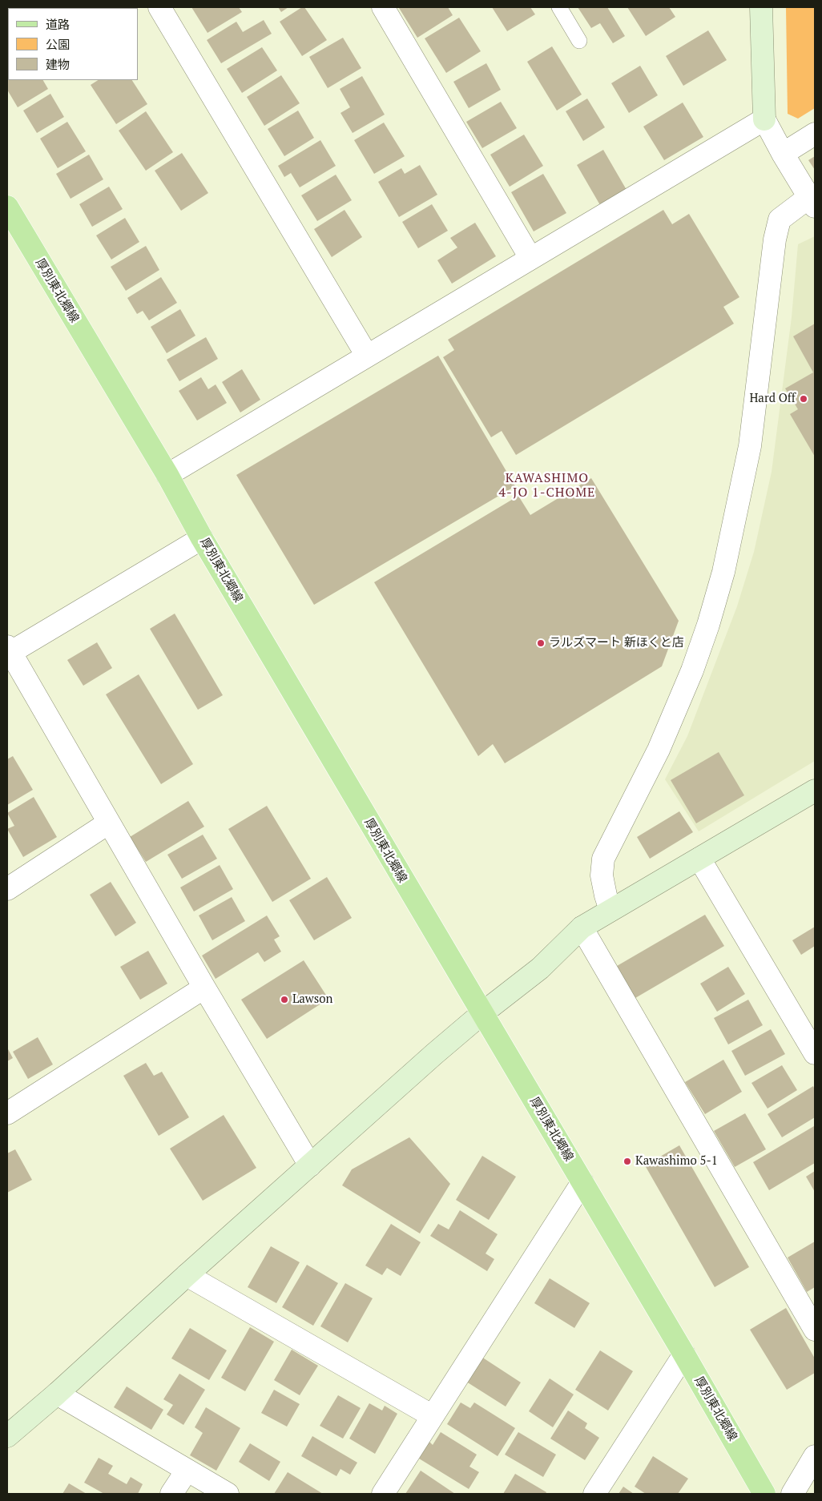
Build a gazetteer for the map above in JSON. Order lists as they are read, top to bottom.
{
  "streets": {
    "main road": ["厚別東北郷線"]
  },
  "districts": ["KAWASHIMO 4-JO 1-CHOME"],
  "places": [
    "Hard Off",
    "ラルズマート 新ほくと店",
    "Lawson",
    "Kawashimo 5-1"
  ],
  "legend": ["道路", "公園", "建物"]
}
